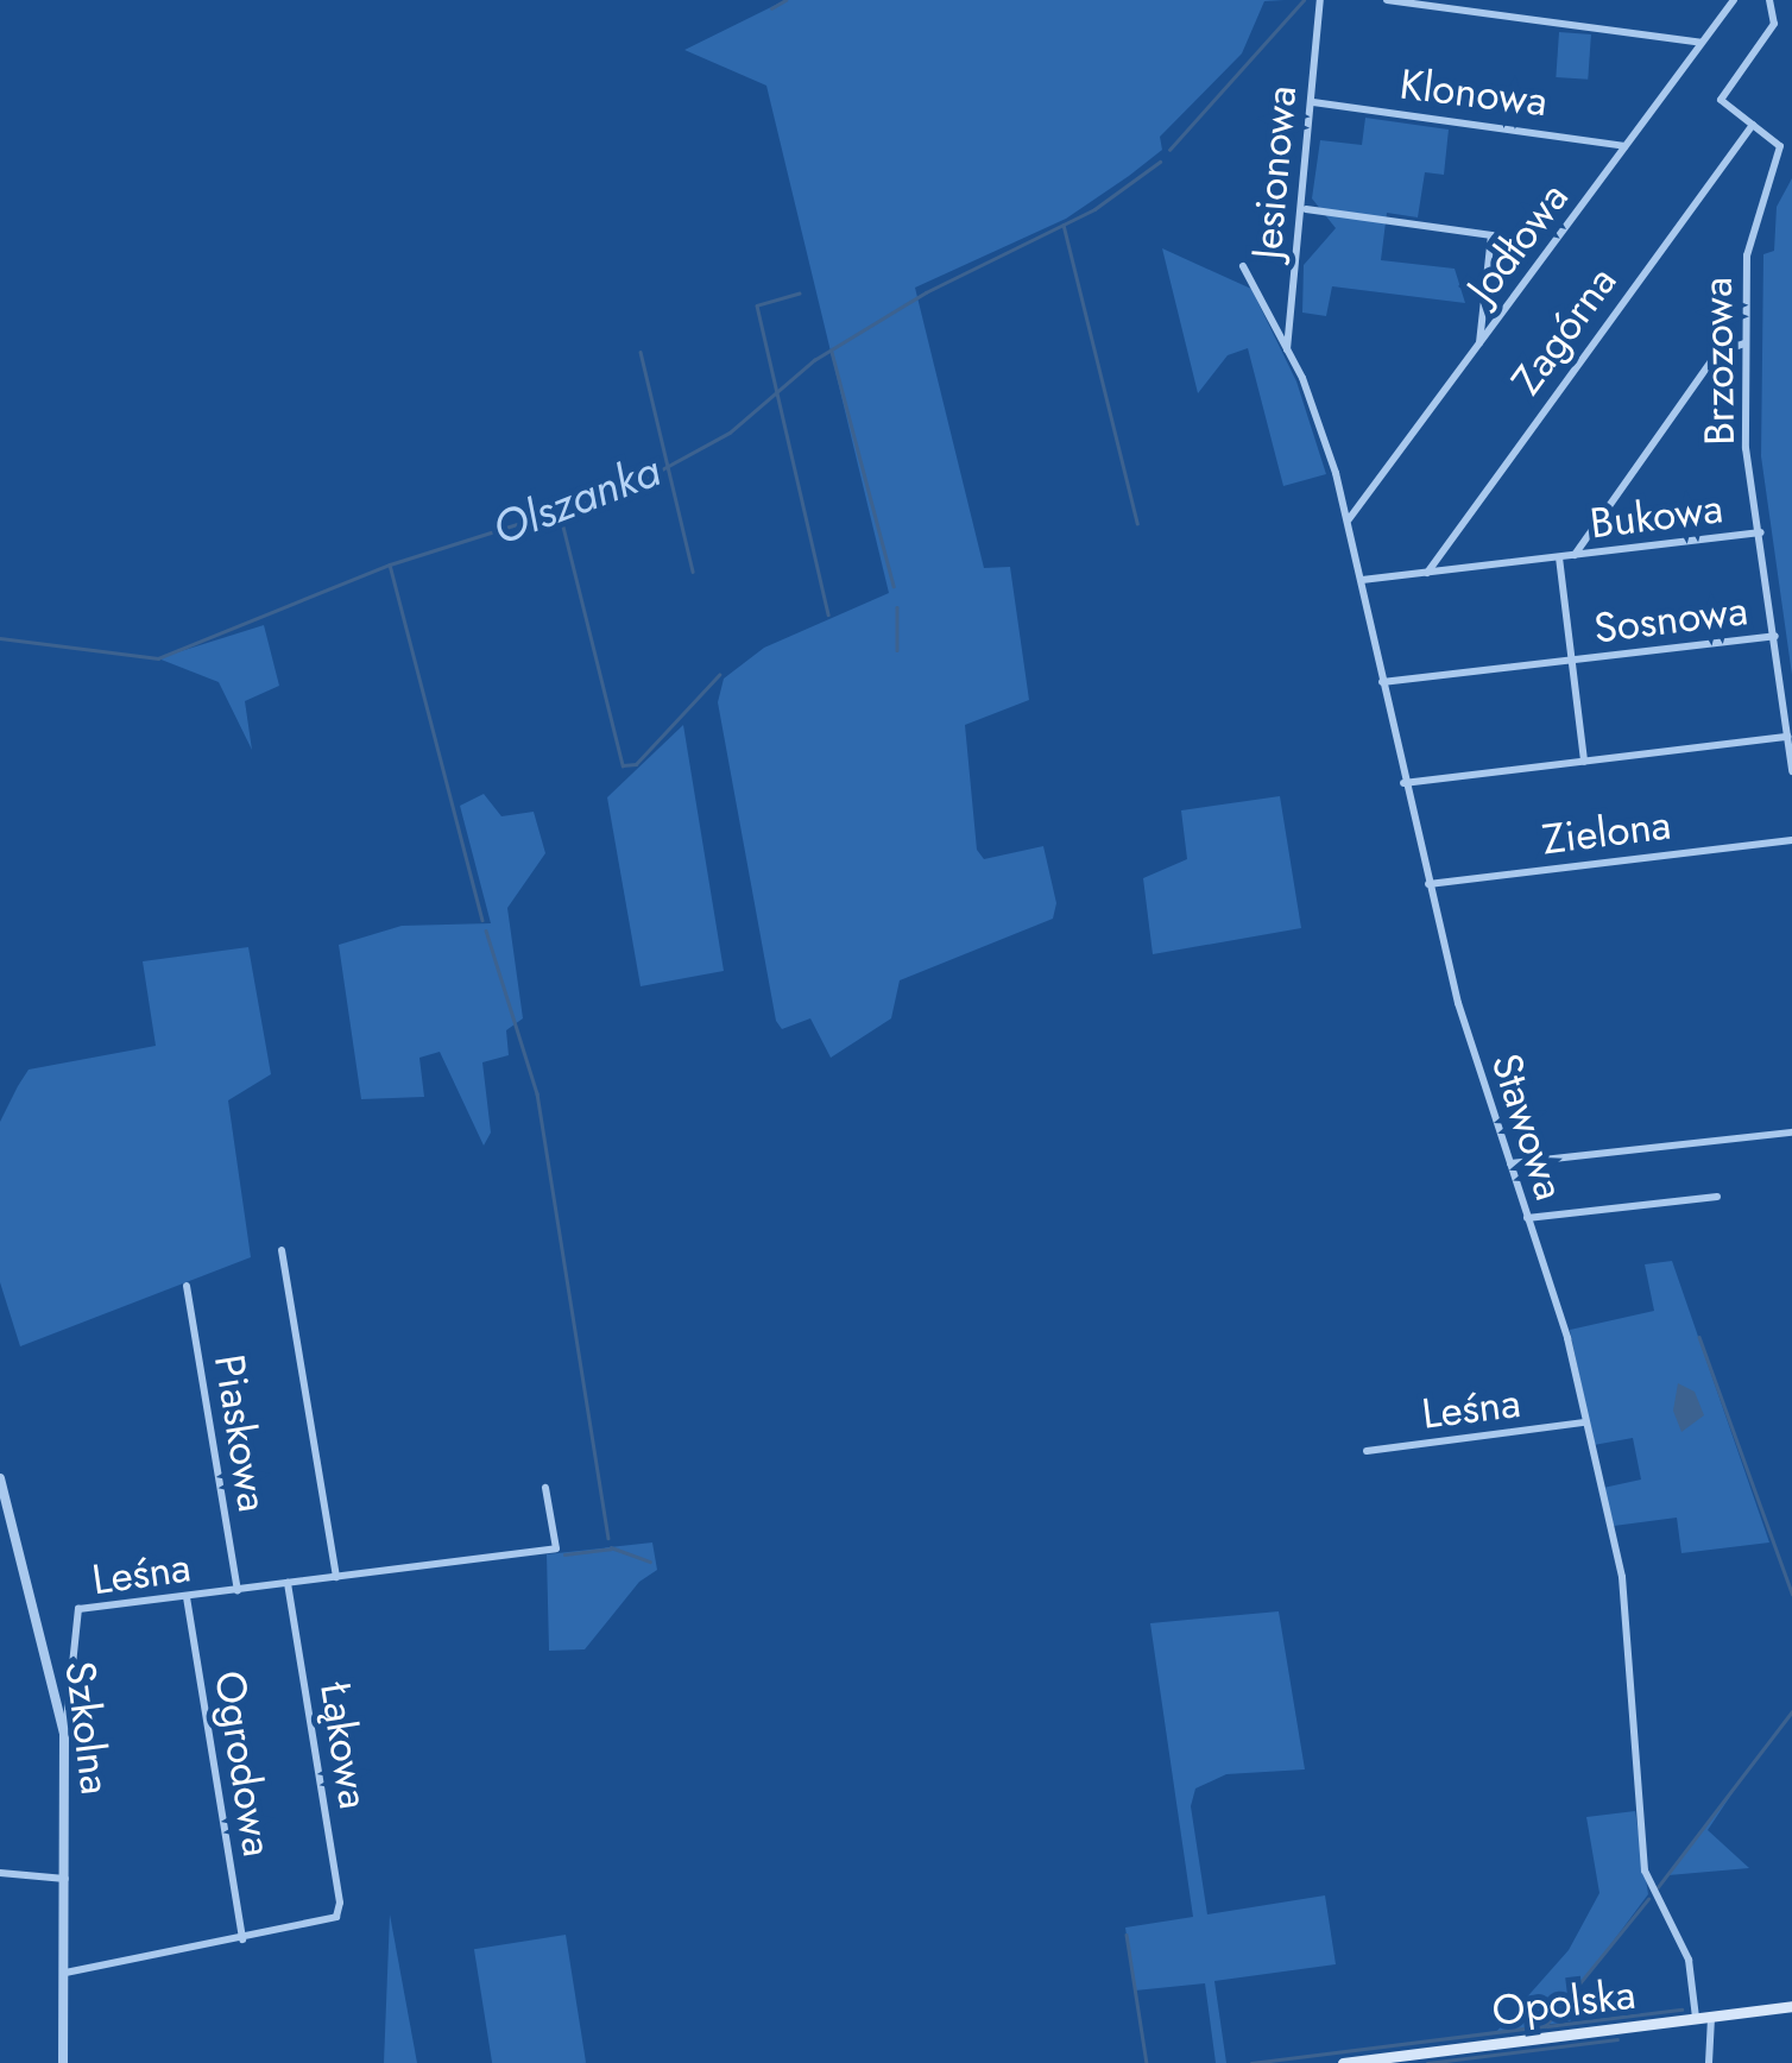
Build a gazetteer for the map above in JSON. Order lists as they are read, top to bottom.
{
  "streets": {
    "main road": ["Opolska"],
    "street": [
      "Klonowa",
      "Jesionowa",
      "Jodłowa",
      "Zagórna",
      "Brzozowa",
      "Bukowa",
      "Sosnowa",
      "Zielona",
      "Stawowa",
      "Leśna",
      "Piaskowa",
      "Szkolna",
      "Łąkowa",
      "Ogrodowa"
    ]
  },
  "crossings": [
    ["Klonowa", "Jesionowa"],
    ["Klonowa", "Jodłowa"],
    ["Jesionowa", "Stawowa"],
    ["Jodłowa", "Stawowa"],
    ["Zagórna", "Brzozowa"],
    ["Zagórna", "Bukowa"],
    ["Brzozowa", "Bukowa"],
    ["Brzozowa", "Sosnowa"],
    ["Bukowa", "Sosnowa"],
    ["Bukowa", "Stawowa"],
    ["Sosnowa", "Stawowa"],
    ["Zielona", "Stawowa"],
    ["Stawowa", "Leśna"],
    ["Stawowa", "Opolska"],
    ["Leśna", "Piaskowa"],
    ["Leśna", "Szkolna"],
    ["Leśna", "Łąkowa"],
    ["Leśna", "Ogrodowa"],
    ["Łąkowa", "Ogrodowa"]
  ],
  "water": ["Olszanka"]
}
